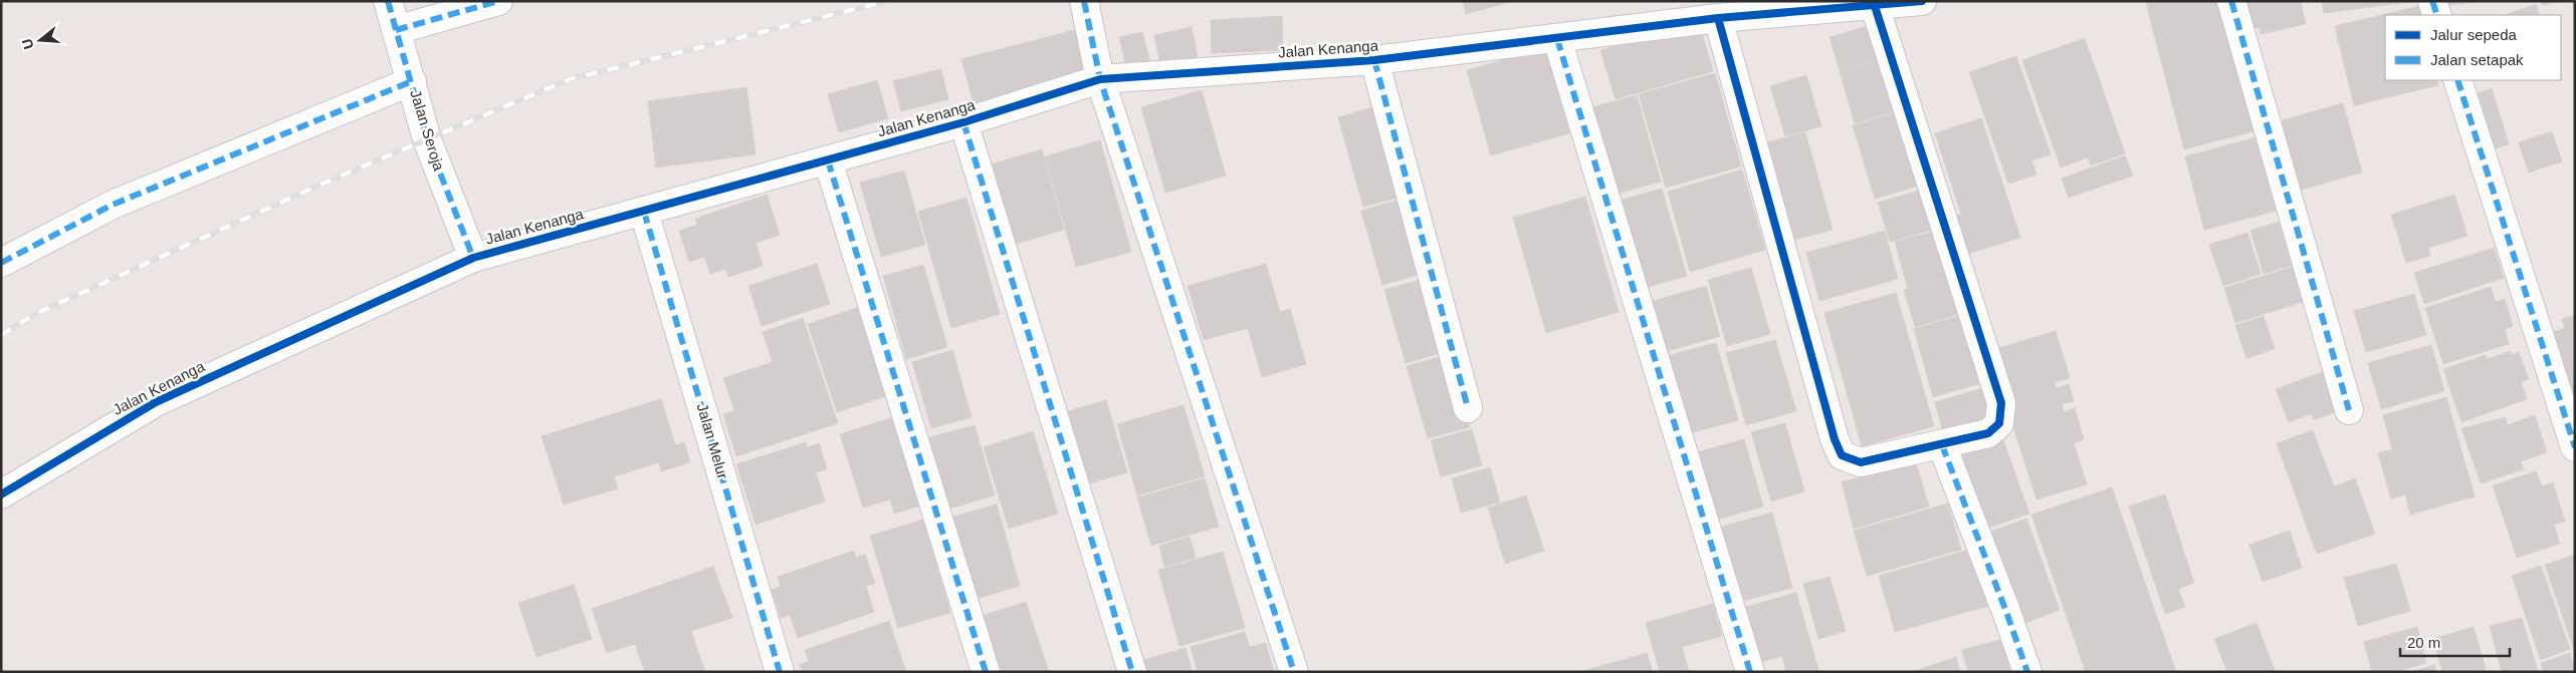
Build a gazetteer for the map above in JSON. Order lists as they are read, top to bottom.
{
  "streets": {
    "street": ["Jalan Kenanga", "Jalan Seroja", "Jalan Melur"]
  },
  "crossings": [
    ["Jalan Kenanga", "Jalan Seroja"],
    ["Jalan Kenanga", "Jalan Melur"]
  ],
  "legend": ["Jalur sepeda", "Jalan setapak"],
  "scale_bar": "20 m",
  "north": "left"
}
